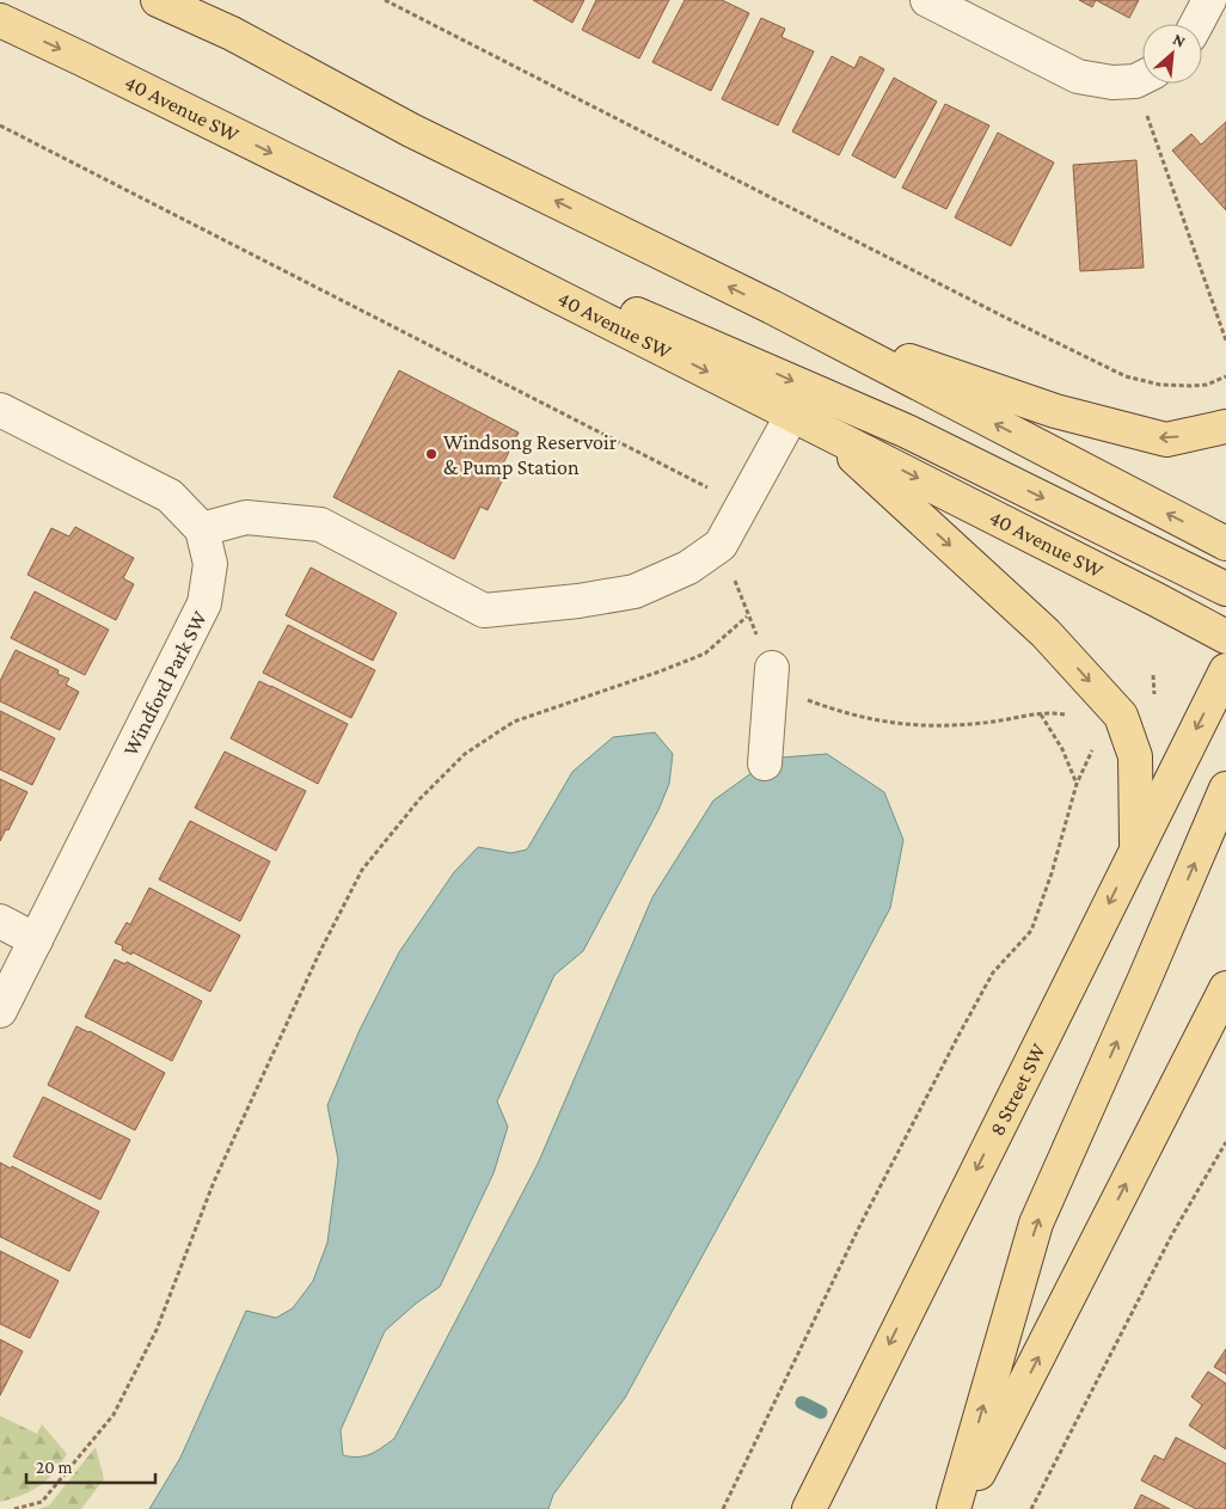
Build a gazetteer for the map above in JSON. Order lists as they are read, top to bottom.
{
  "streets": {
    "main road": ["40 Avenue SW", "8 Street SW"],
    "street": ["Windford Park SW"]
  },
  "places": ["Windsong Reservoir & Pump Station"],
  "scale_bar": "20 m",
  "north": "top right"
}
